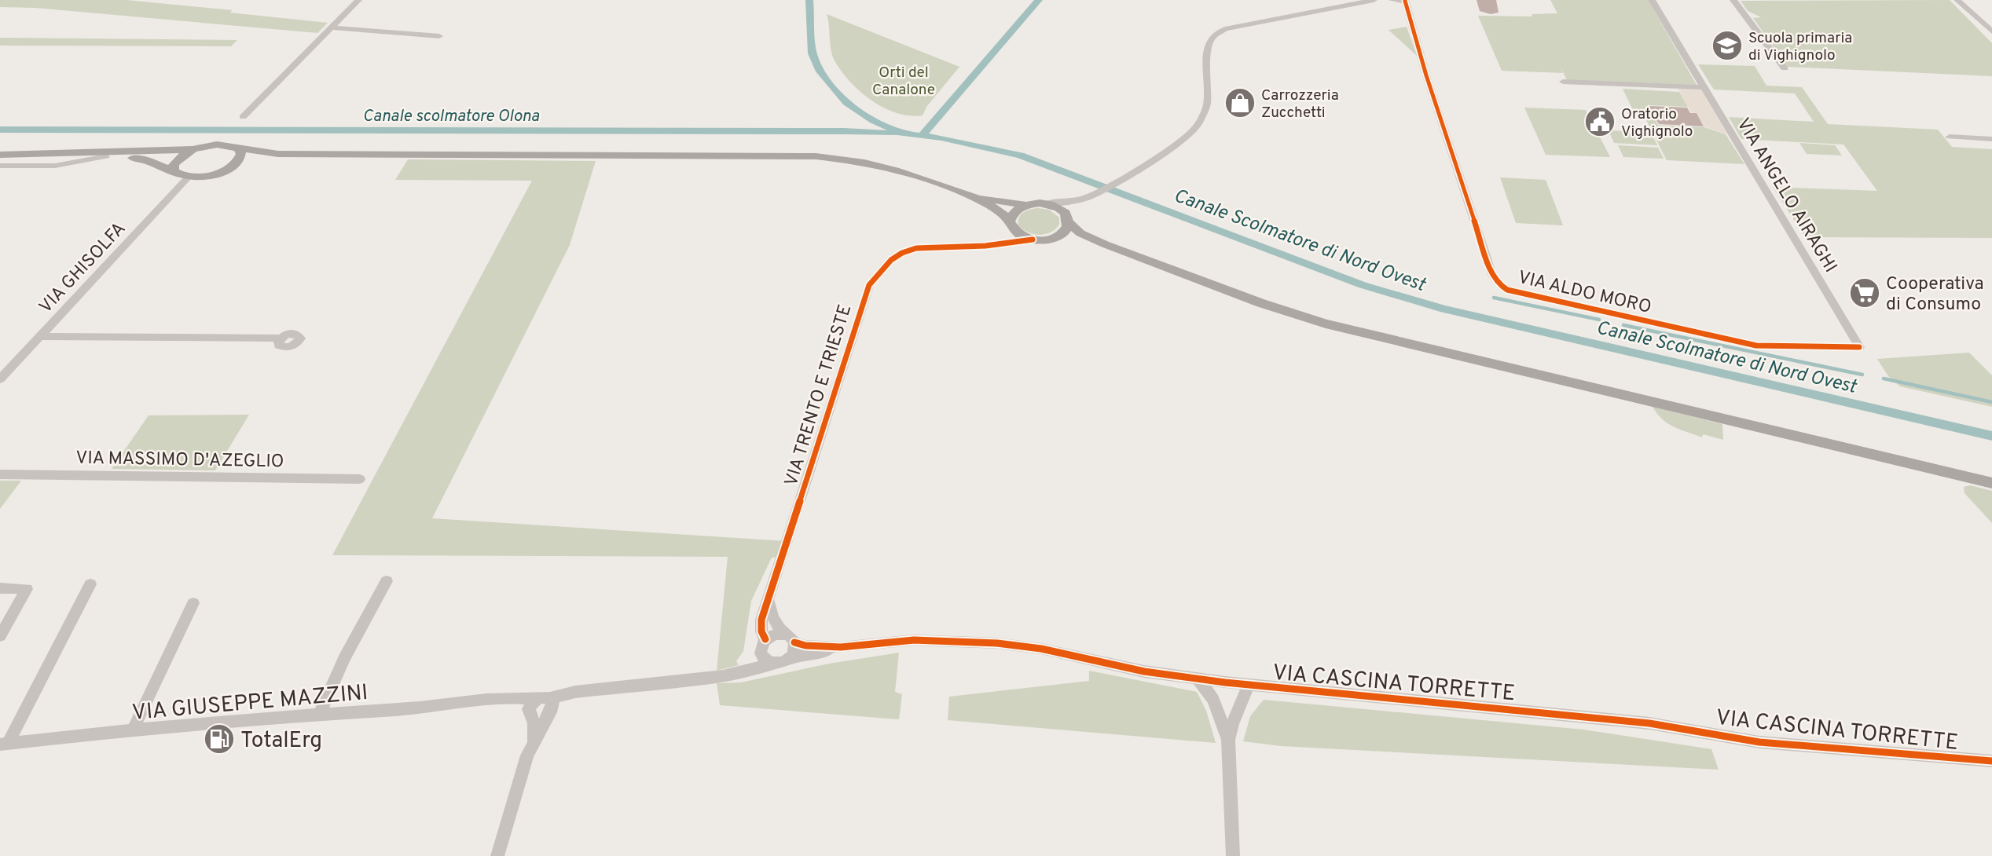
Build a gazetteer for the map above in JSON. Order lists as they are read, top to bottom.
{
  "streets": {
    "street": [
      "VIA ANGELO AIRAGHI",
      "VIA GHISOLFA",
      "VIA ALDO MORO",
      "VIA TRENTO E TRIESTE",
      "VIA MASSIMO D'AZEGLIO",
      "VIA CASCINA TORRETTE",
      "VIA GIUSEPPE MAZZINI"
    ]
  },
  "crossings": [
    ["VIA ANGELO AIRAGHI", "VIA ALDO MORO"],
    ["VIA TRENTO E TRIESTE", "VIA CASCINA TORRETTE"]
  ],
  "water": ["Canale scolmatore Olona", "Canale Scolmatore di Nord Ovest"],
  "parks": ["Orti del Canalone"],
  "places": {
    "school or university": ["Scuola primaria di Vighignolo"],
    "shop": ["Carrozzeria Zucchetti"],
    "public building": ["Oratorio Vighignolo"],
    "supermarket": ["Cooperativa di Consumo"],
    "fuel station": ["TotalErg"]
  }
}
